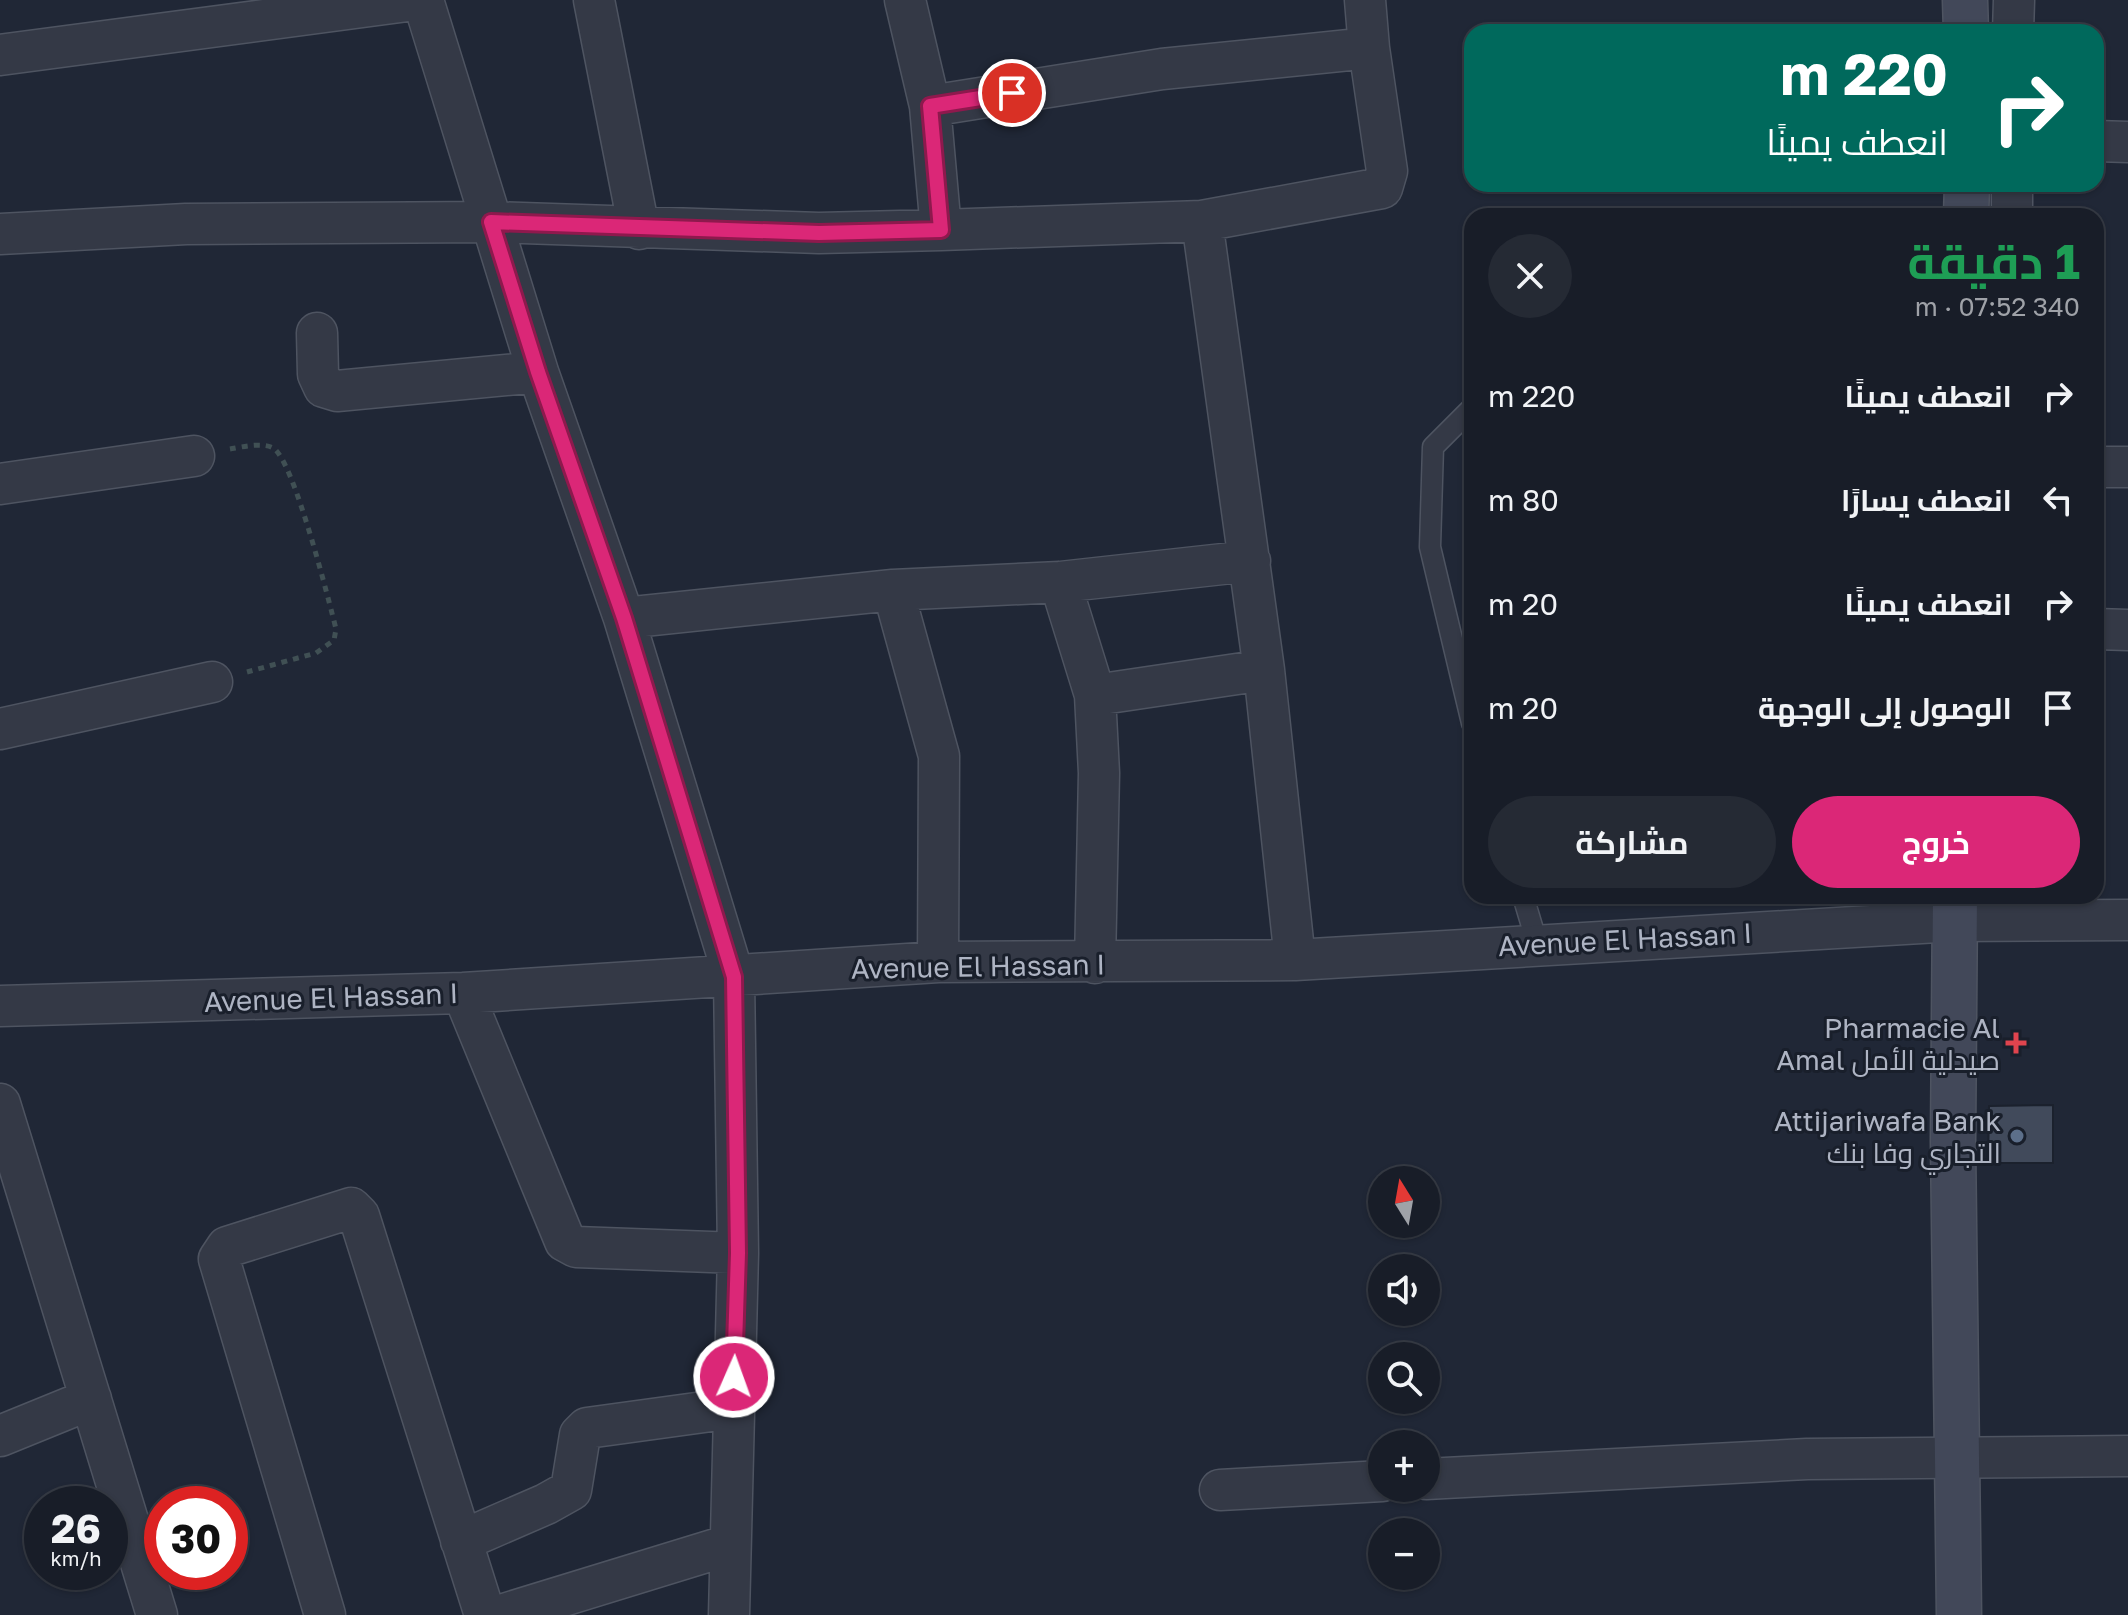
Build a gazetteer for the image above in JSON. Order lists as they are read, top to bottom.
{
  "streets": {
    "street": ["Avenue El Hassan I"]
  },
  "places": {
    "health": ["Pharmacie Al Amal صيدلية الأمل"],
    "other": ["Attijariwafa Bank التجاري وفا بنك"]
  },
  "north": "top",
  "page": {
    "turn": ["220 m", "انعطف يمينًا"],
    "heading": ["1 دقيقة", "340 m · 07:52"],
    "list": [
      {
        "name": "انعطف يمينًا",
        "value": "220 m"
      },
      {
        "name": "انعطف يسارًا",
        "value": "80 m"
      },
      {
        "name": "انعطف يمينًا",
        "value": "20 m"
      },
      {
        "name": "الوصول إلى الوجهة",
        "value": "20 m"
      }
    ],
    "buttons": ["خروج", "مشاركة"],
    "map_buttons": ["+", "−"],
    "speed": "26 km/h",
    "limit": "30"
  }
}
